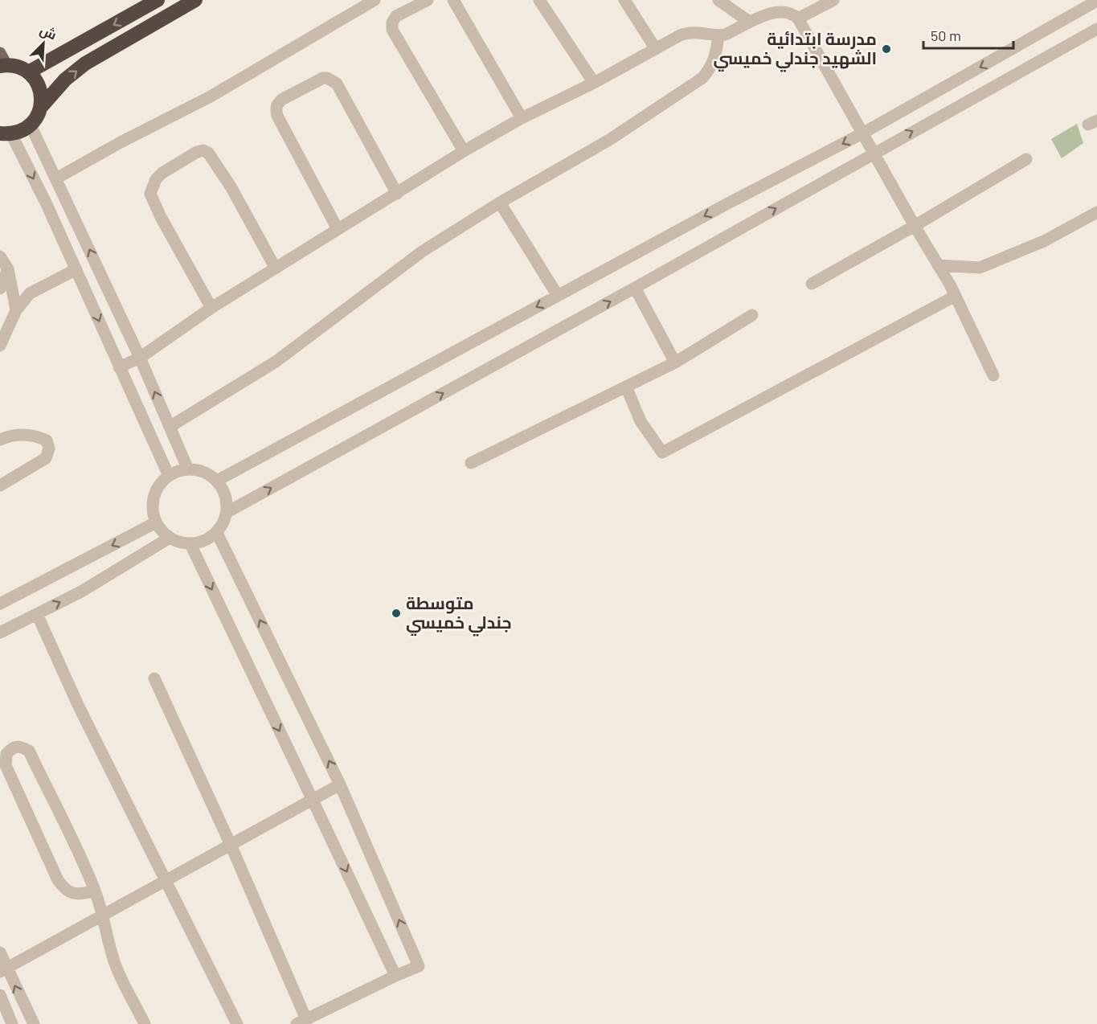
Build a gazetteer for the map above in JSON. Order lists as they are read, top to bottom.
{
  "places": ["مدرسة ابتدائية الشهيد جندلي خميسي", "متوسطة جندلي خميسي"],
  "scale_bar": "50 m",
  "north": "top right"
}
